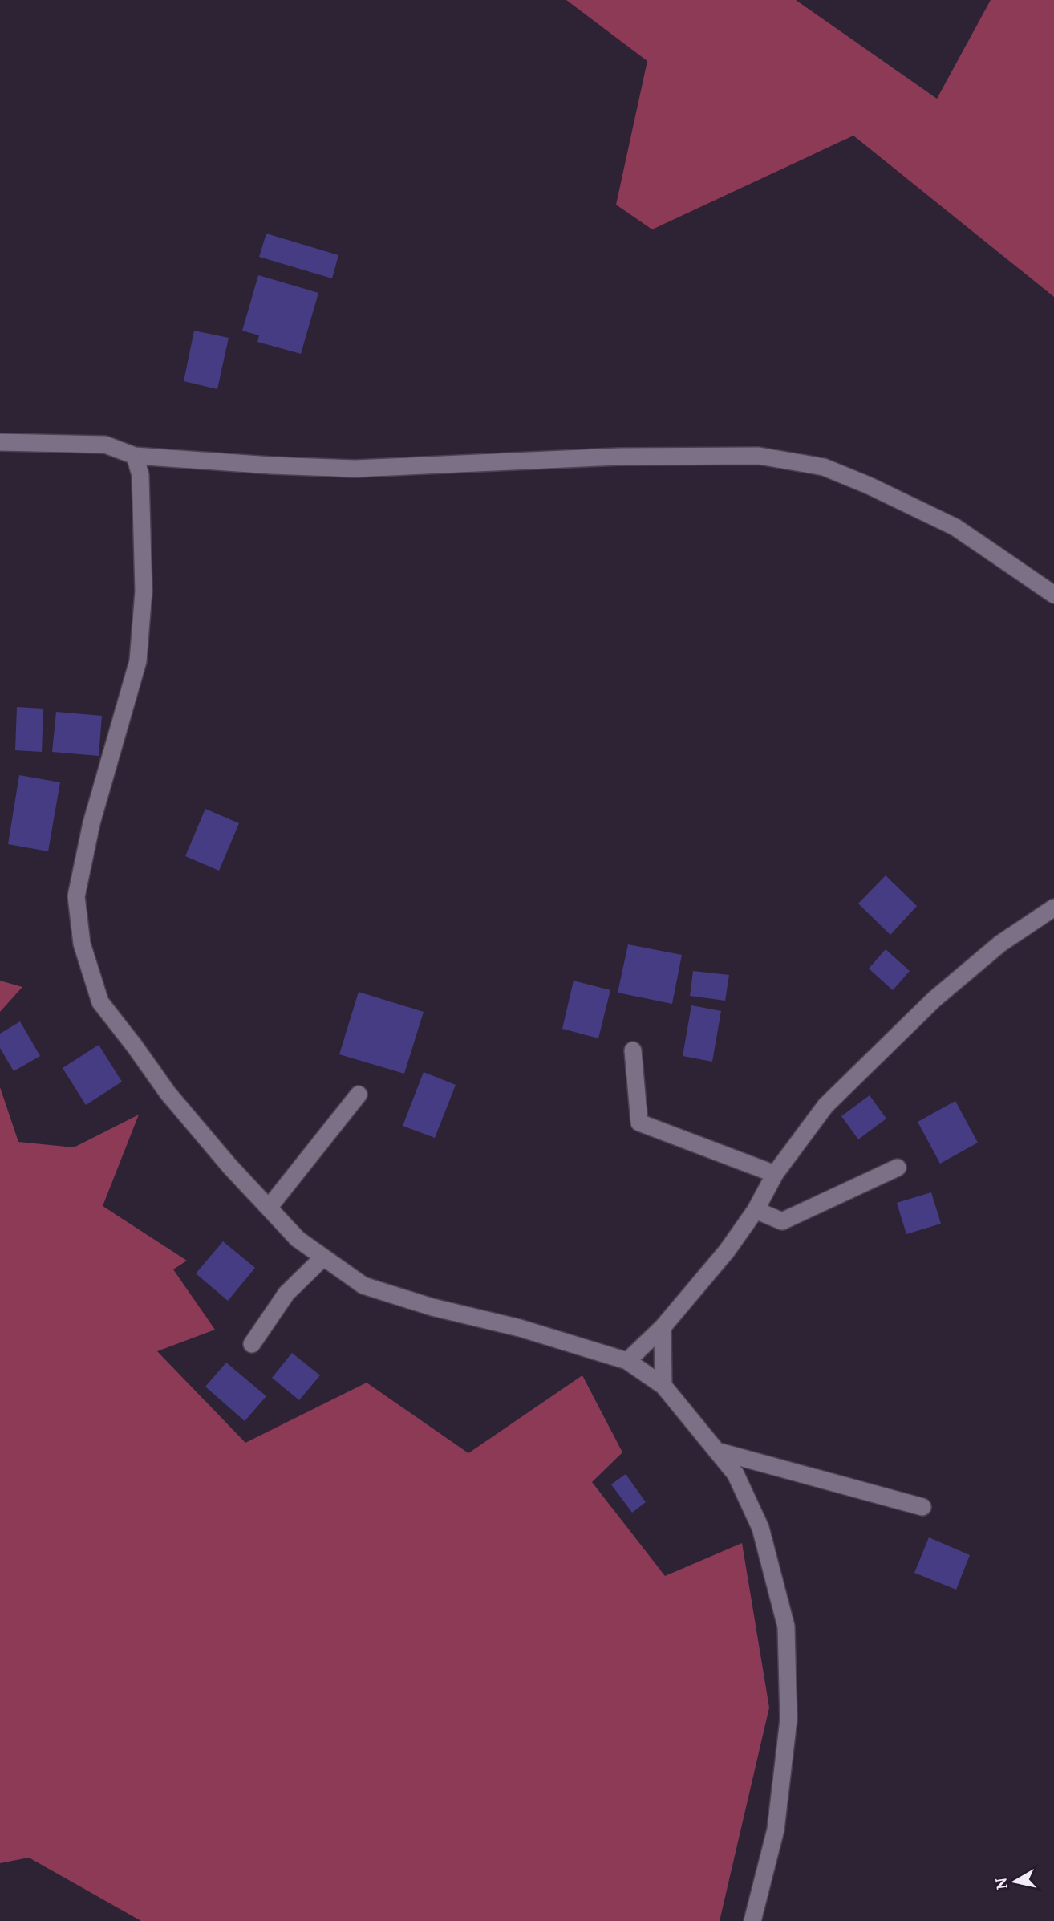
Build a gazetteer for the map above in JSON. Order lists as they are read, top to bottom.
{
  "north": "left"
}
